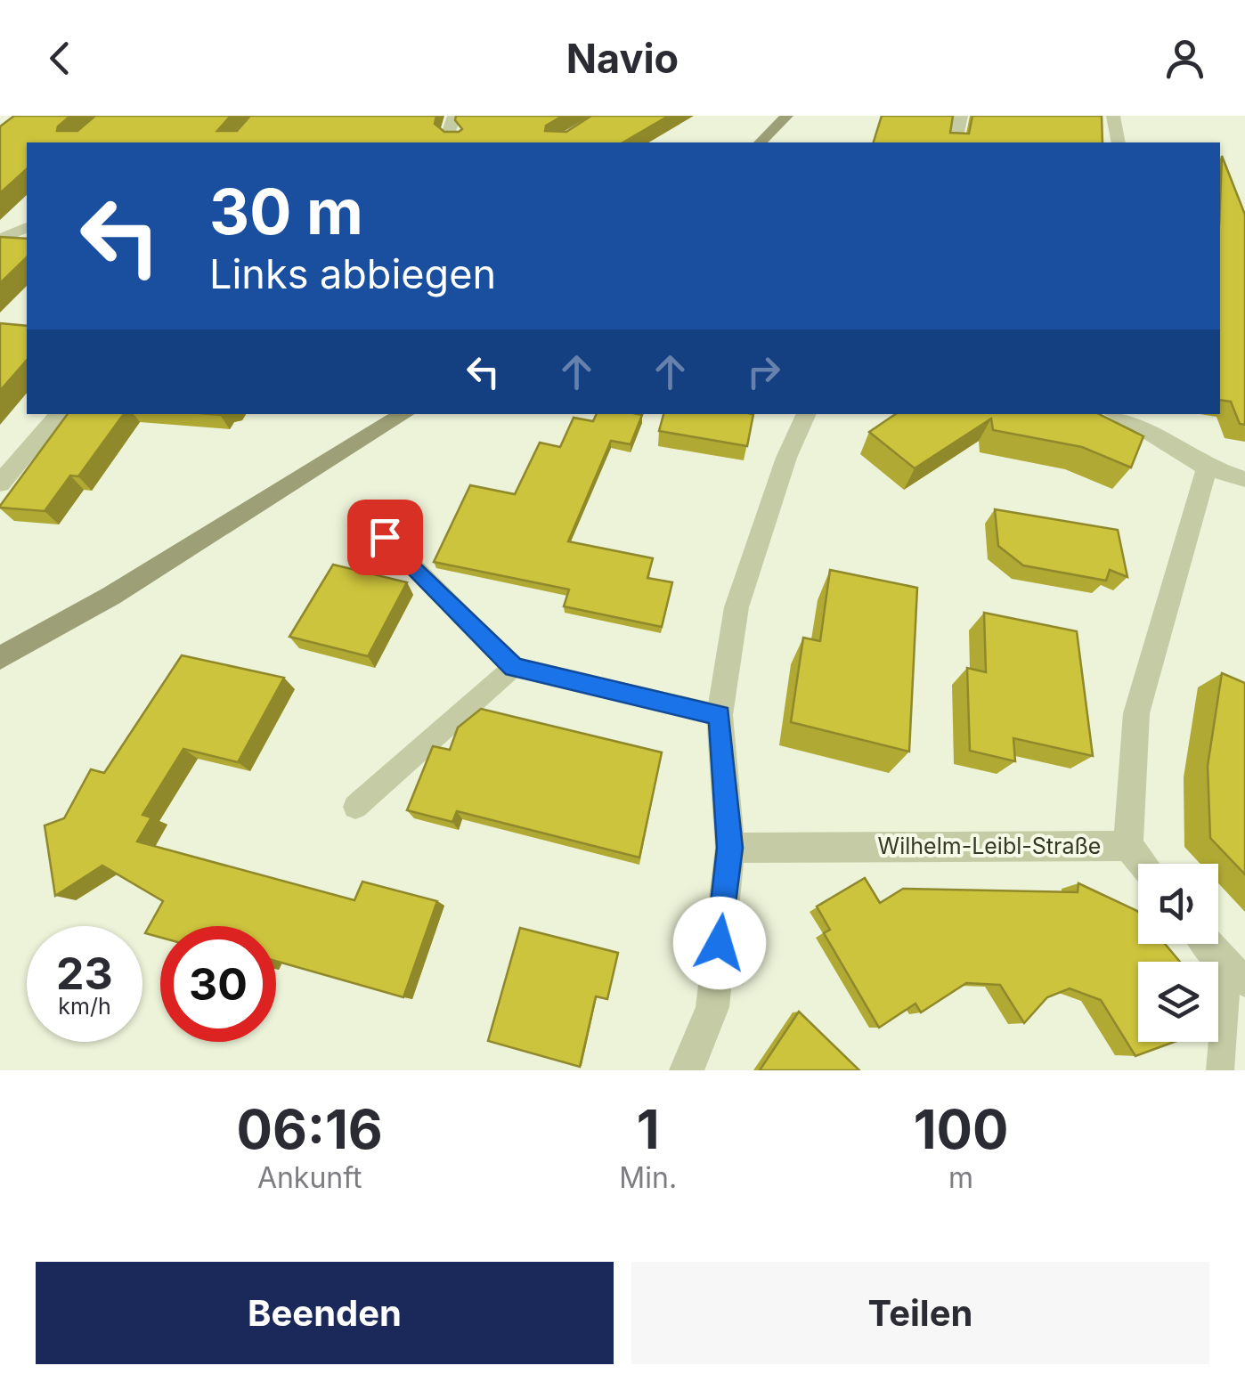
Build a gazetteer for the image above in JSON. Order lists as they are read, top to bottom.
{
  "streets": {
    "street": ["Wilhelm-Leibl-Straße"]
  },
  "page": {
    "header": "Navio",
    "turn": ["30 m", "Links abbiegen"],
    "speed": "23 km/h",
    "limit": "30",
    "eta": [
      "06:16",
      "Ankunft",
      "1",
      "Min.",
      "100",
      "m"
    ],
    "buttons": ["Beenden", "Teilen"]
  }
}
